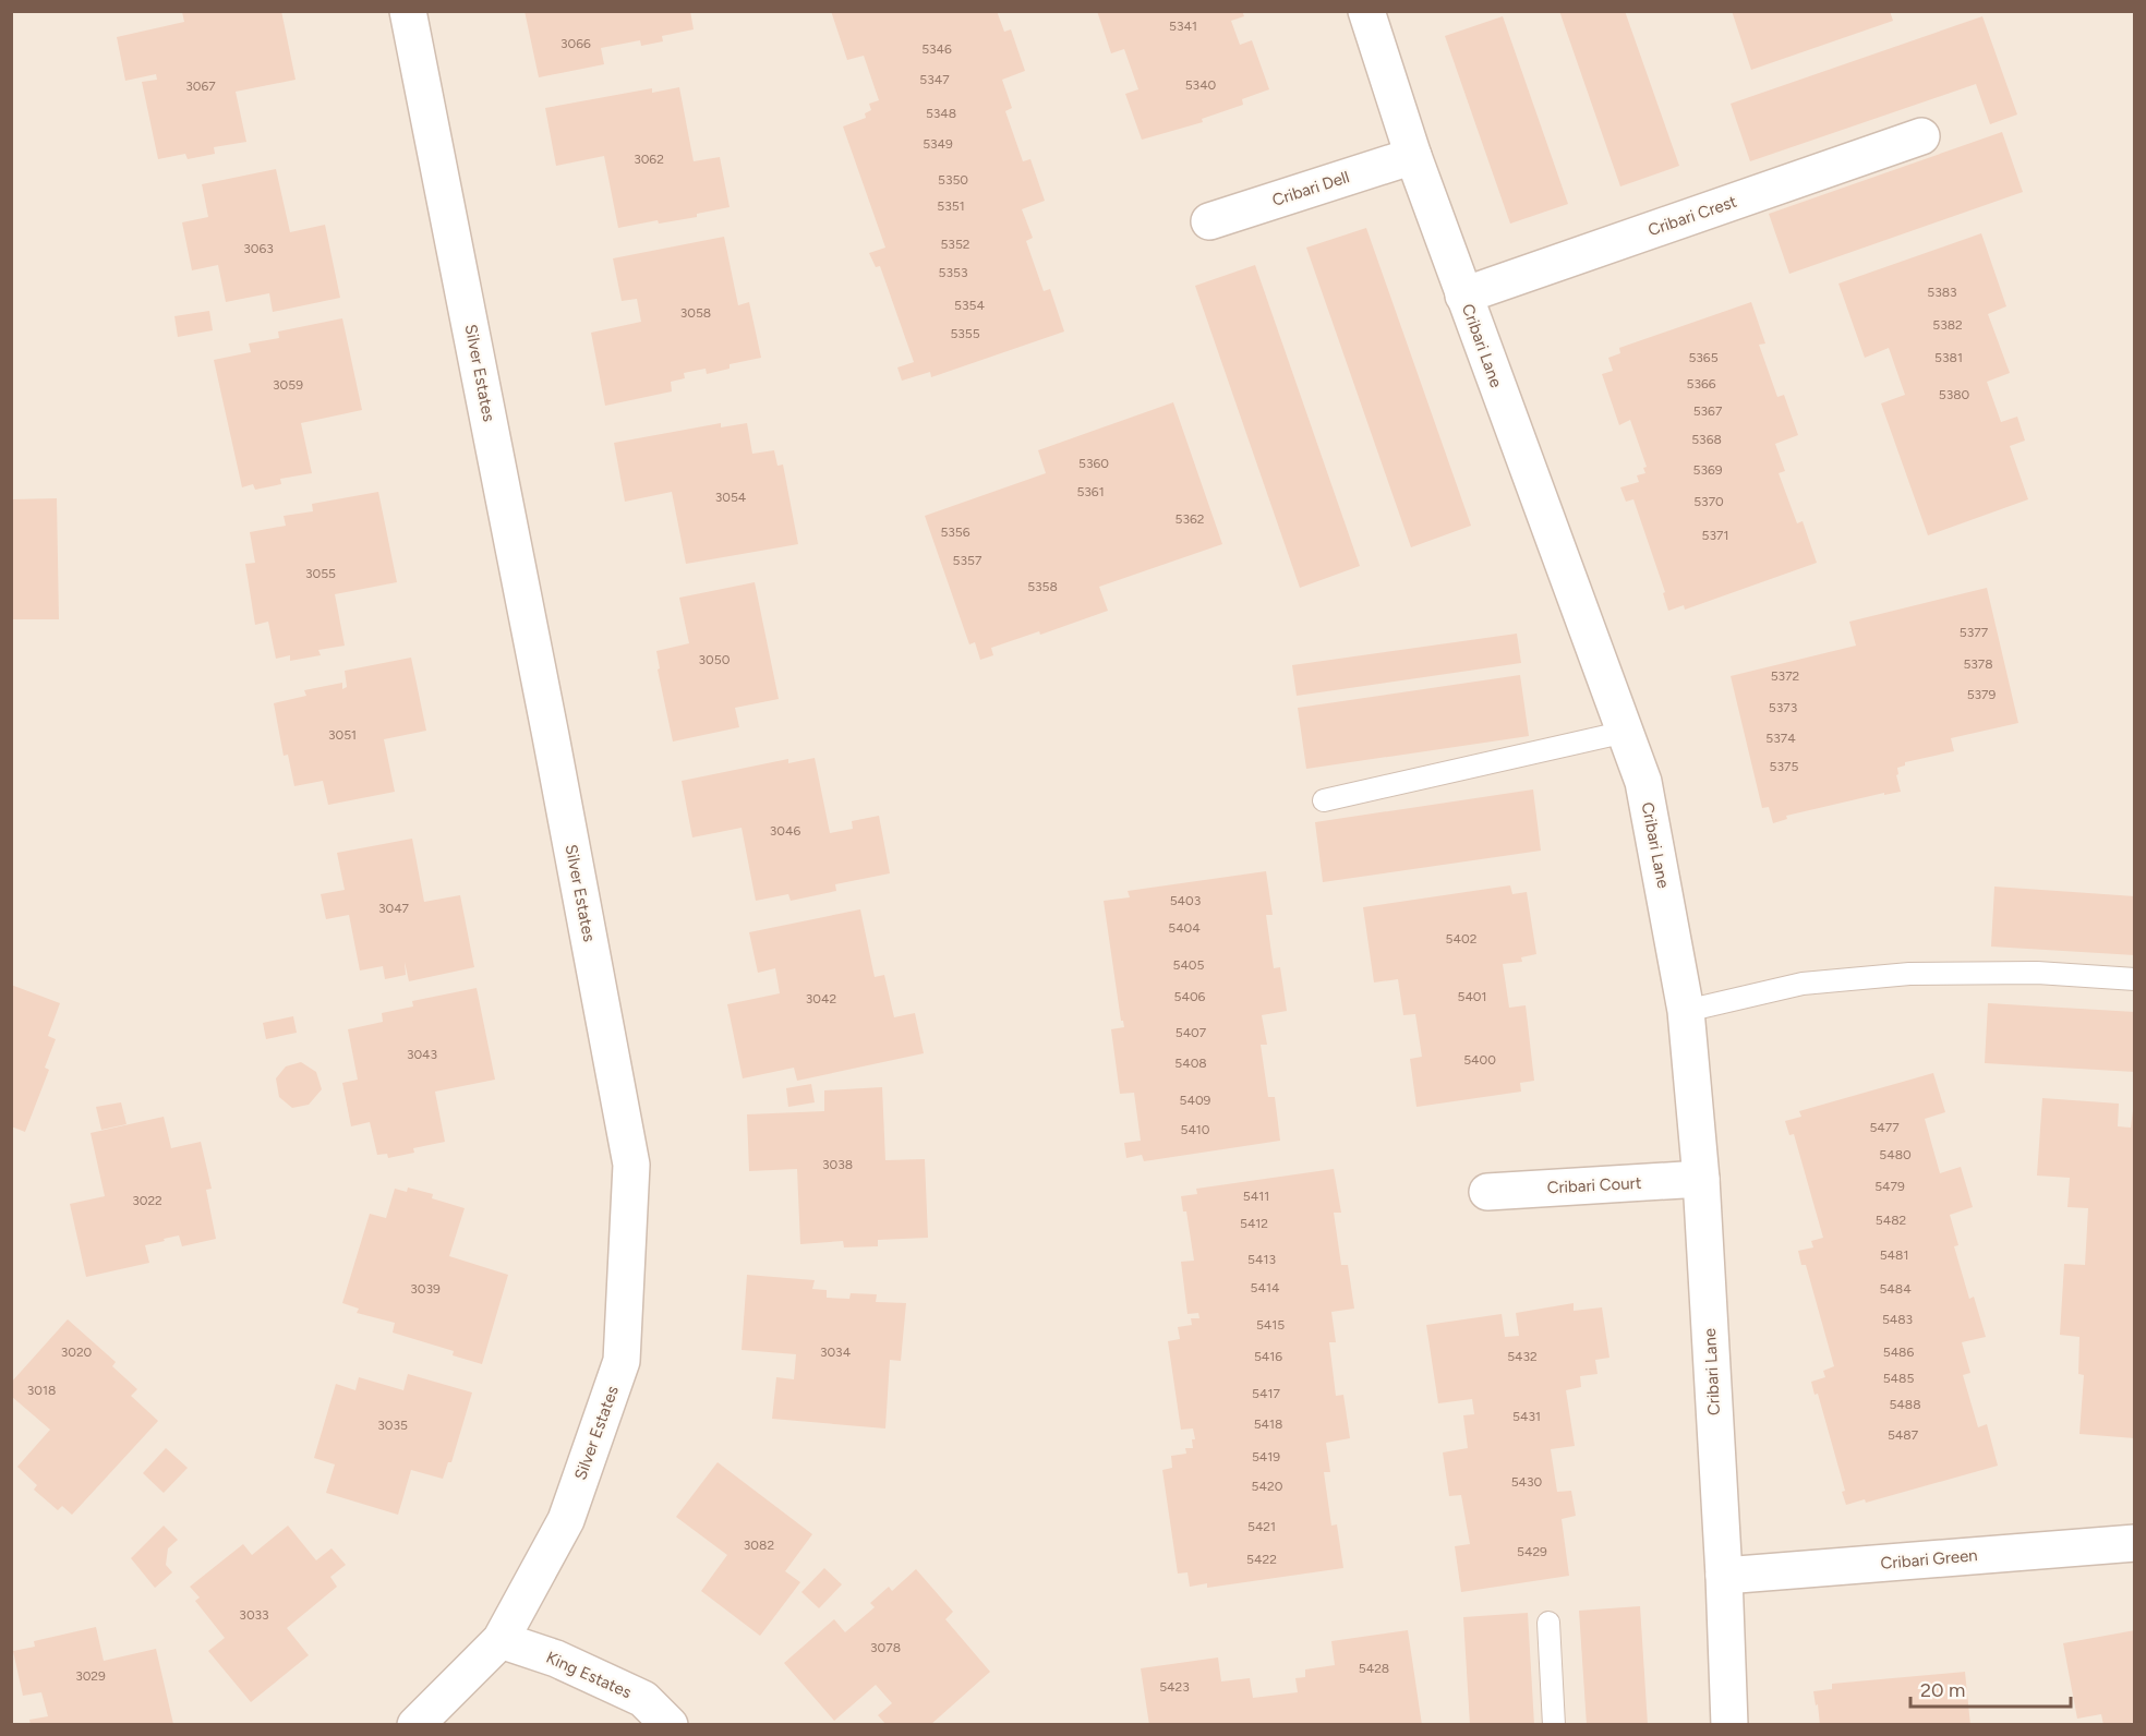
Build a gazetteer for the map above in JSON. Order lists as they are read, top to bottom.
{
  "streets": {
    "street": [
      "Cribari Dell",
      "Cribari Crest",
      "Cribari Lane",
      "Silver Estates",
      "Cribari Court",
      "Cribari Green",
      "King Estates"
    ]
  },
  "crossings": [
    ["Cribari Dell", "Cribari Lane"],
    ["Cribari Crest", "Cribari Lane"],
    ["Cribari Lane", "Cribari Court"],
    ["Cribari Lane", "Cribari Green"],
    ["Silver Estates", "King Estates"]
  ],
  "house_numbers": [
    "5341",
    "3066",
    "5346",
    "5347",
    "5340",
    "3067",
    "5348",
    "5349",
    "3062",
    "5350",
    "5351",
    "5352",
    "3063",
    "5353",
    "5383",
    "5354",
    "3058",
    "5382",
    "5355",
    "5365",
    "5381",
    "5366",
    "3059",
    "5380",
    "5367",
    "5368",
    "5360",
    "5369",
    "5361",
    "3054",
    "5370",
    "5362",
    "5356",
    "5371",
    "5357",
    "3055",
    "5358",
    "5377",
    "3050",
    "5378",
    "5372",
    "5379",
    "5373",
    "3051",
    "5374",
    "5375",
    "3046",
    "5403",
    "3047",
    "5404",
    "5402",
    "5405",
    "5406",
    "5401",
    "3042",
    "5407",
    "3043",
    "5400",
    "5408",
    "5409",
    "5477",
    "5410",
    "5480",
    "3038",
    "5479",
    "5411",
    "3022",
    "5482",
    "5412",
    "5481",
    "5413",
    "5414",
    "3039",
    "5484",
    "5483",
    "5415",
    "3020",
    "3034",
    "5486",
    "5416",
    "5432",
    "5485",
    "3018",
    "5417",
    "5488",
    "5431",
    "5418",
    "3035",
    "5487",
    "5419",
    "5430",
    "5420",
    "5421",
    "3082",
    "5429",
    "5422",
    "3033",
    "3078",
    "5428",
    "3029",
    "5423"
  ],
  "scale_bar": "20 m"
}
